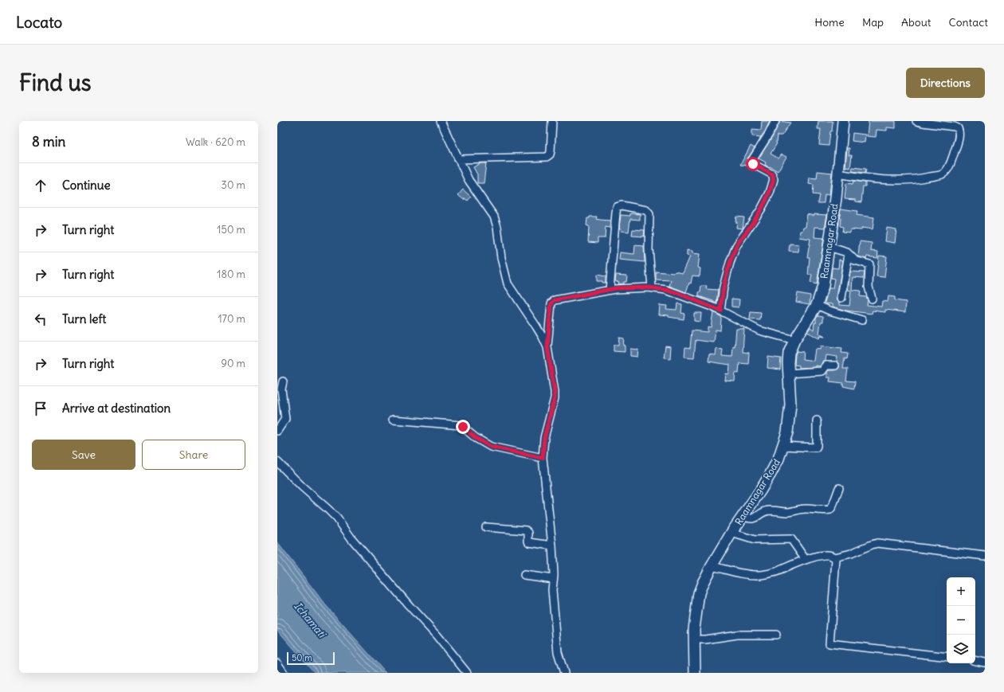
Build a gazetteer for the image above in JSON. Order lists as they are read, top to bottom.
{
  "streets": {
    "highway": ["Raamnagar Road"]
  },
  "water": ["Ichamati"],
  "scale_bar": "50 m",
  "page": {
    "header": "Locato",
    "nav": [
      "Home",
      "Map",
      "About",
      "Contact"
    ],
    "buttons": [
      "Directions",
      ["Save", "Share"]
    ],
    "title": "Find us",
    "heading": ["8 min", "Walk · 620 m"],
    "list": [
      ["Continue", "30 m"],
      ["Turn right", "150 m"],
      ["Turn right", "180 m"],
      ["Turn left", "170 m"],
      ["Turn right", "90 m"],
      "Arrive at destination"
    ],
    "map_buttons": ["+", "−"],
    "scale": "50 m"
  }
}
